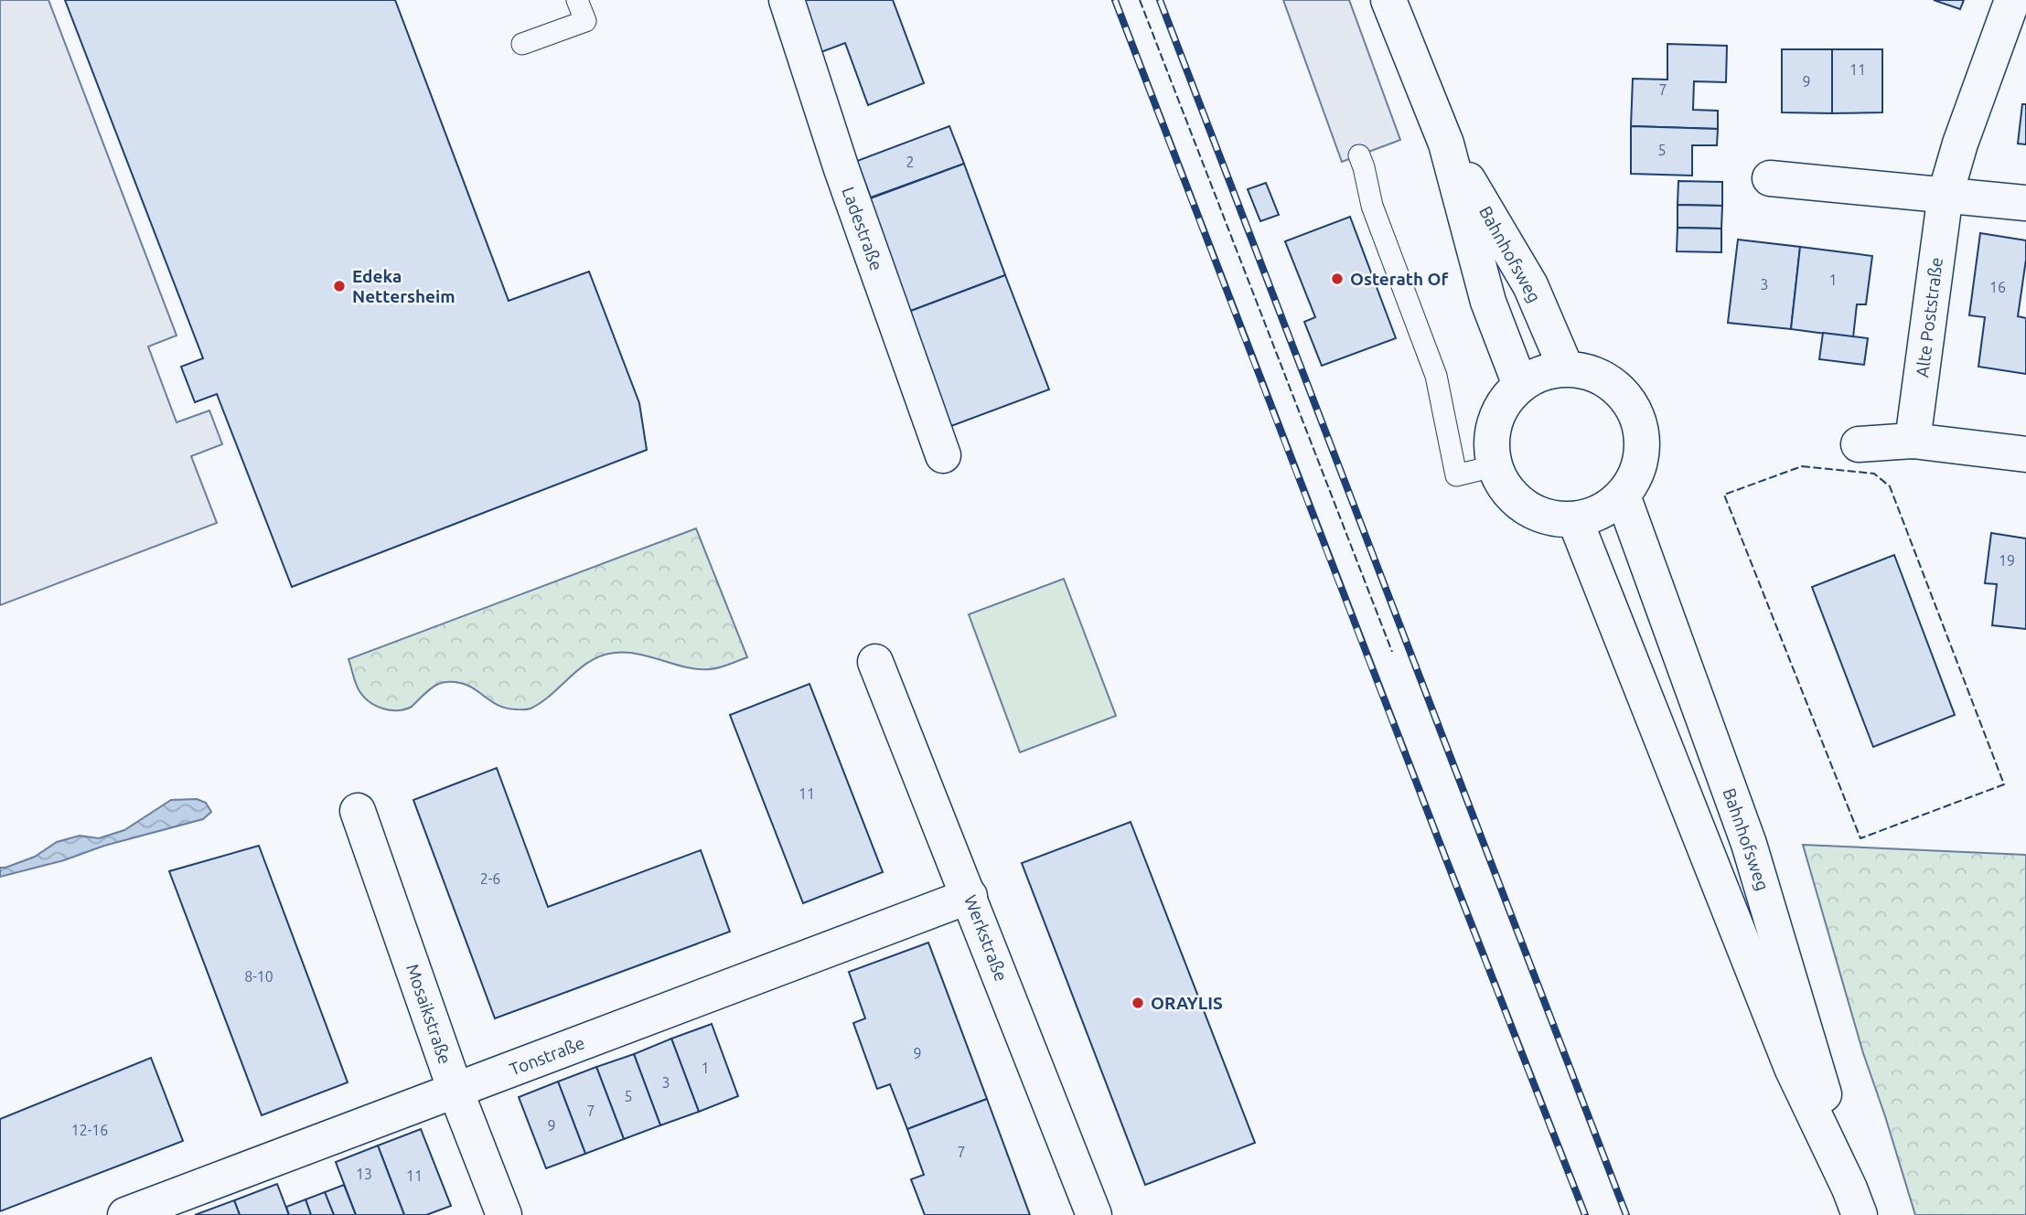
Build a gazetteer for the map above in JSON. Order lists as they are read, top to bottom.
{
  "streets": {
    "street": [
      "Ladestraße",
      "Bahnhofsweg",
      "Alte Poststraße",
      "Werkstraße",
      "Mosaikstraße",
      "Tonstraße"
    ]
  },
  "crossings": [
    ["Werkstraße", "Tonstraße"],
    ["Mosaikstraße", "Tonstraße"]
  ],
  "places": ["Osterath Of", "Edeka Nettersheim", "ORAYLIS"],
  "house_numbers": [
    "11",
    "9",
    "7",
    "5",
    "2",
    "1",
    "3",
    "16",
    "19",
    "11",
    "2-6",
    "8-10",
    "9",
    "1",
    "3",
    "5",
    "7",
    "9",
    "12-16",
    "7",
    "13",
    "11"
  ]
}
